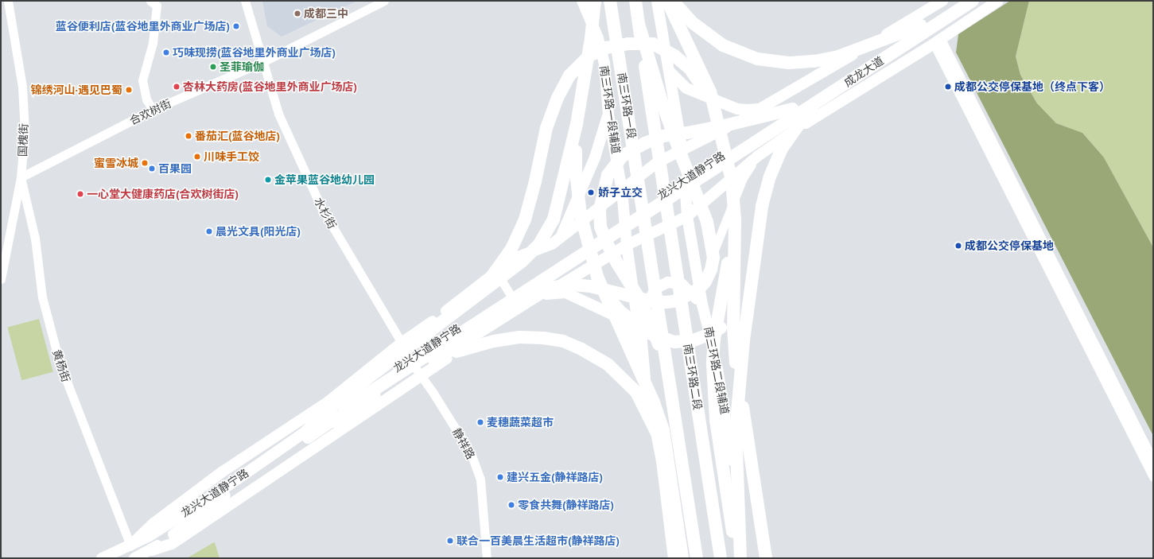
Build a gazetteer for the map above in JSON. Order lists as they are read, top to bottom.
{
  "streets": {
    "highway": [
      "成龙大道",
      "南三环路一段",
      "龙兴大道静宁路",
      "南三环路二段"
    ],
    "main road": ["南三环路一段辅道", "南三环路二段辅道"],
    "street": [
      "合欢树街",
      "国槐街",
      "水杉街",
      "黄杨街",
      "静祥路"
    ]
  },
  "crossings": [
    ["成龙大道", "龙兴大道静宁路"],
    ["南三环路一段", "南三环路二段"],
    ["合欢树街", "国槐街"],
    ["合欢树街", "水杉街"],
    ["合欢树街", "黄杨街"],
    ["国槐街", "黄杨街"],
    ["龙兴大道静宁路", "黄杨街"],
    ["水杉街", "静祥路"]
  ],
  "places": [
    "成都三中",
    "蓝谷便利店(蓝谷地里外商业广场店)",
    "巧味现捞(蓝谷地里外商业广场店)",
    "圣菲瑜伽",
    "杏林大药房(蓝谷地里外商业广场店)",
    "成都公交停保基地（终点下客）",
    "锦绣河山·遇见巴蜀",
    "番茄汇(蓝谷地店)",
    "川味手工饺",
    "蜜雪冰城",
    "百果园",
    "金苹果蓝谷地幼儿园",
    "娇子立交",
    "一心堂大健康药店(合欢树街店)",
    "晨光文具(阳光店)",
    "成都公交停保基地",
    "麦穗蔬菜超市",
    "建兴五金(静祥路店)",
    "零食共舞(静祥路店)",
    "联合一百美晨生活超市(静祥路店)"
  ]
}
